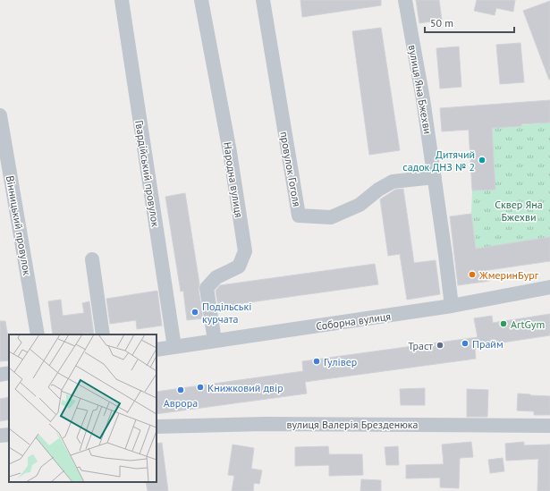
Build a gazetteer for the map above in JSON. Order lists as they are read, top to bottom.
{
  "streets": {
    "street": [
      "вулиця Яна Бжехви",
      "провулок Гоголя",
      "Гвардійський провулок",
      "Народна вулиця",
      "Вінницький провулок",
      "Соборна вулиця",
      "вулиця Валерія Брезденюка"
    ]
  },
  "crossings": [
    ["вулиця Яна Бжехви", "провулок Гоголя"],
    ["вулиця Яна Бжехви", "Соборна вулиця"],
    ["Гвардійський провулок", "Соборна вулиця"],
    ["Народна вулиця", "Соборна вулиця"]
  ],
  "parks": ["Сквер Яна Бжехви"],
  "places": [
    "Дитячий садок ДНЗ № 2",
    "ЖмеринБург",
    "Подільські курчата",
    "ArtGym",
    "Прайм",
    "Траст",
    "Гулівер",
    "Книжковий двір",
    "Аврора"
  ],
  "scale_bar": "50 m"
}
